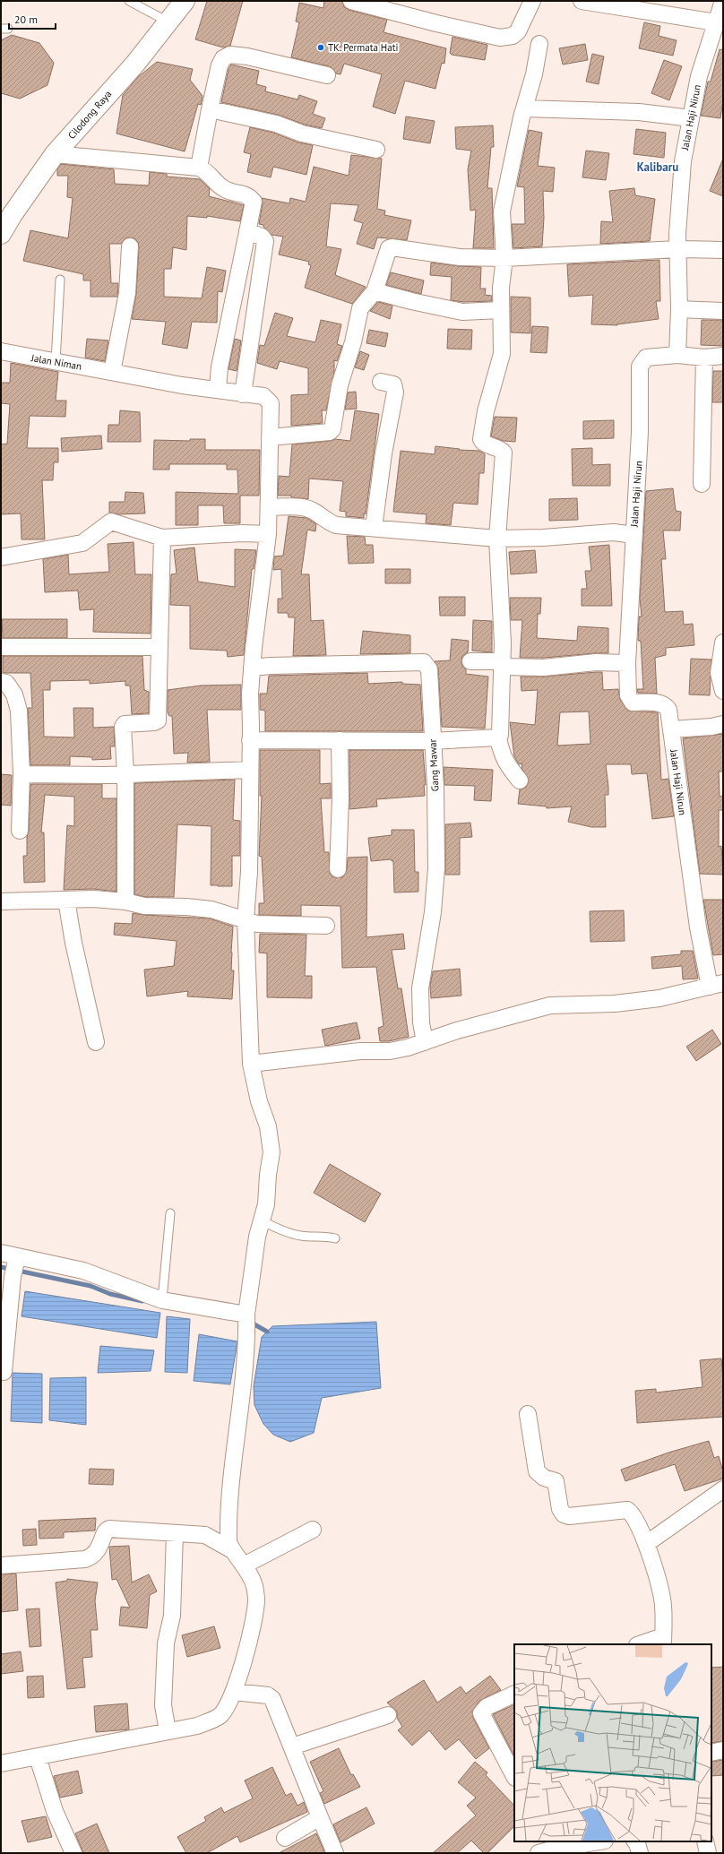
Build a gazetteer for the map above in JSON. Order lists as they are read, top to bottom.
{
  "streets": {
    "street": [
      "Cilodong Raya",
      "Jalan Haji Nirun",
      "Jalan Niman",
      "Gang Mawar"
    ]
  },
  "crossings": [
    ["Jalan Niman", "Gang Mawar"]
  ],
  "districts": ["Kalibaru"],
  "places": ["TK. Permata Hati"],
  "scale_bar": "20 m"
}
